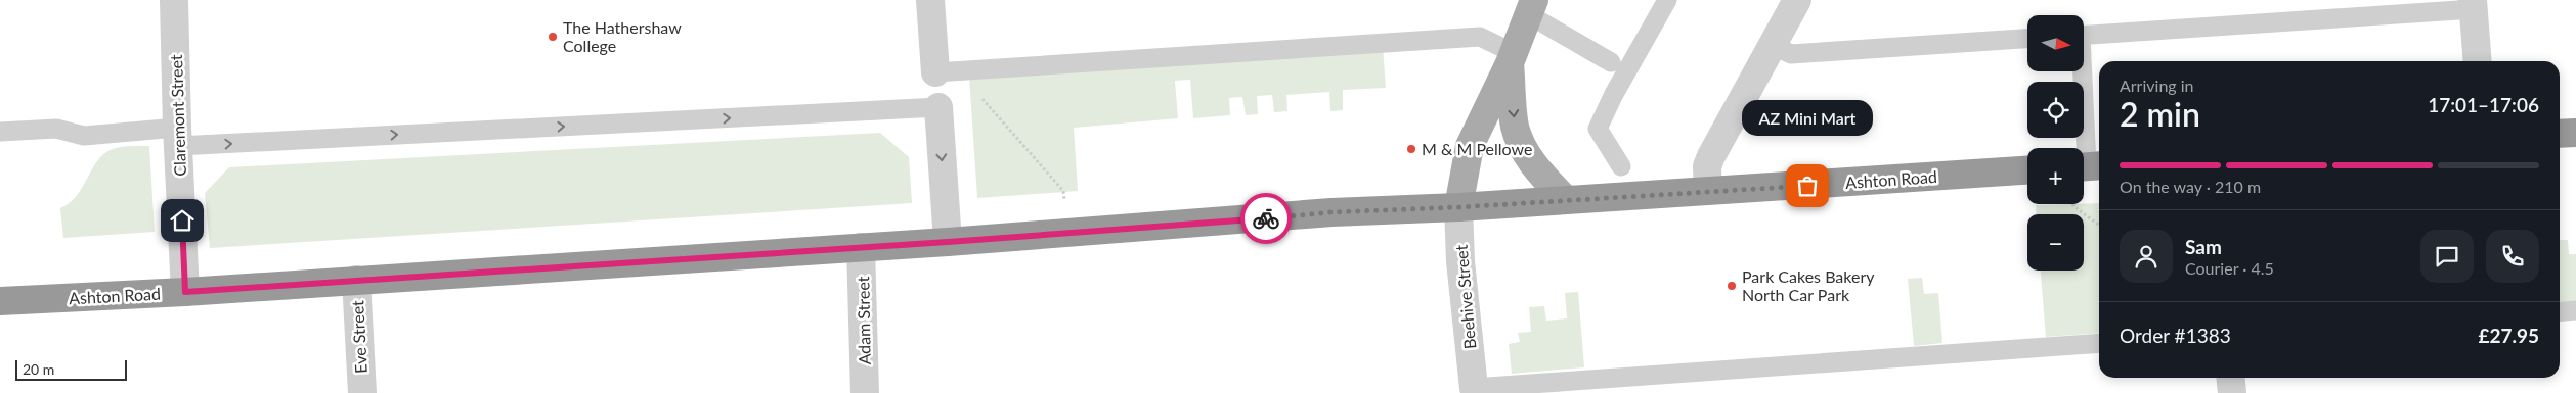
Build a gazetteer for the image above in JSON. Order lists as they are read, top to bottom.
{
  "streets": {
    "highway": ["Ashton Road"],
    "street": [
      "Claremont Street",
      "Beehive Street",
      "Adam Street",
      "Eve Street"
    ]
  },
  "crossings": [
    ["Claremont Street", "Ashton Road"],
    ["Ashton Road", "Beehive Street"],
    ["Ashton Road", "Adam Street"],
    ["Ashton Road", "Eve Street"]
  ],
  "places": [
    "The Hathershaw College",
    "M & M Pellowe",
    "AZ Mini Mart",
    "Park Cakes Bakery North Car Park"
  ],
  "scale_bar": "20 m",
  "north": "right",
  "page": {
    "map_buttons": ["+", "−"],
    "heading": ["2 min", "Arriving in", "17:01–17:06"],
    "panel": [
      "Sam",
      "Courier · 4.5",
      "Order #1383",
      "£27.95"
    ],
    "bubble": "AZ Mini Mart",
    "bar": "On the way · 210 m",
    "scale": "20 m"
  }
}
